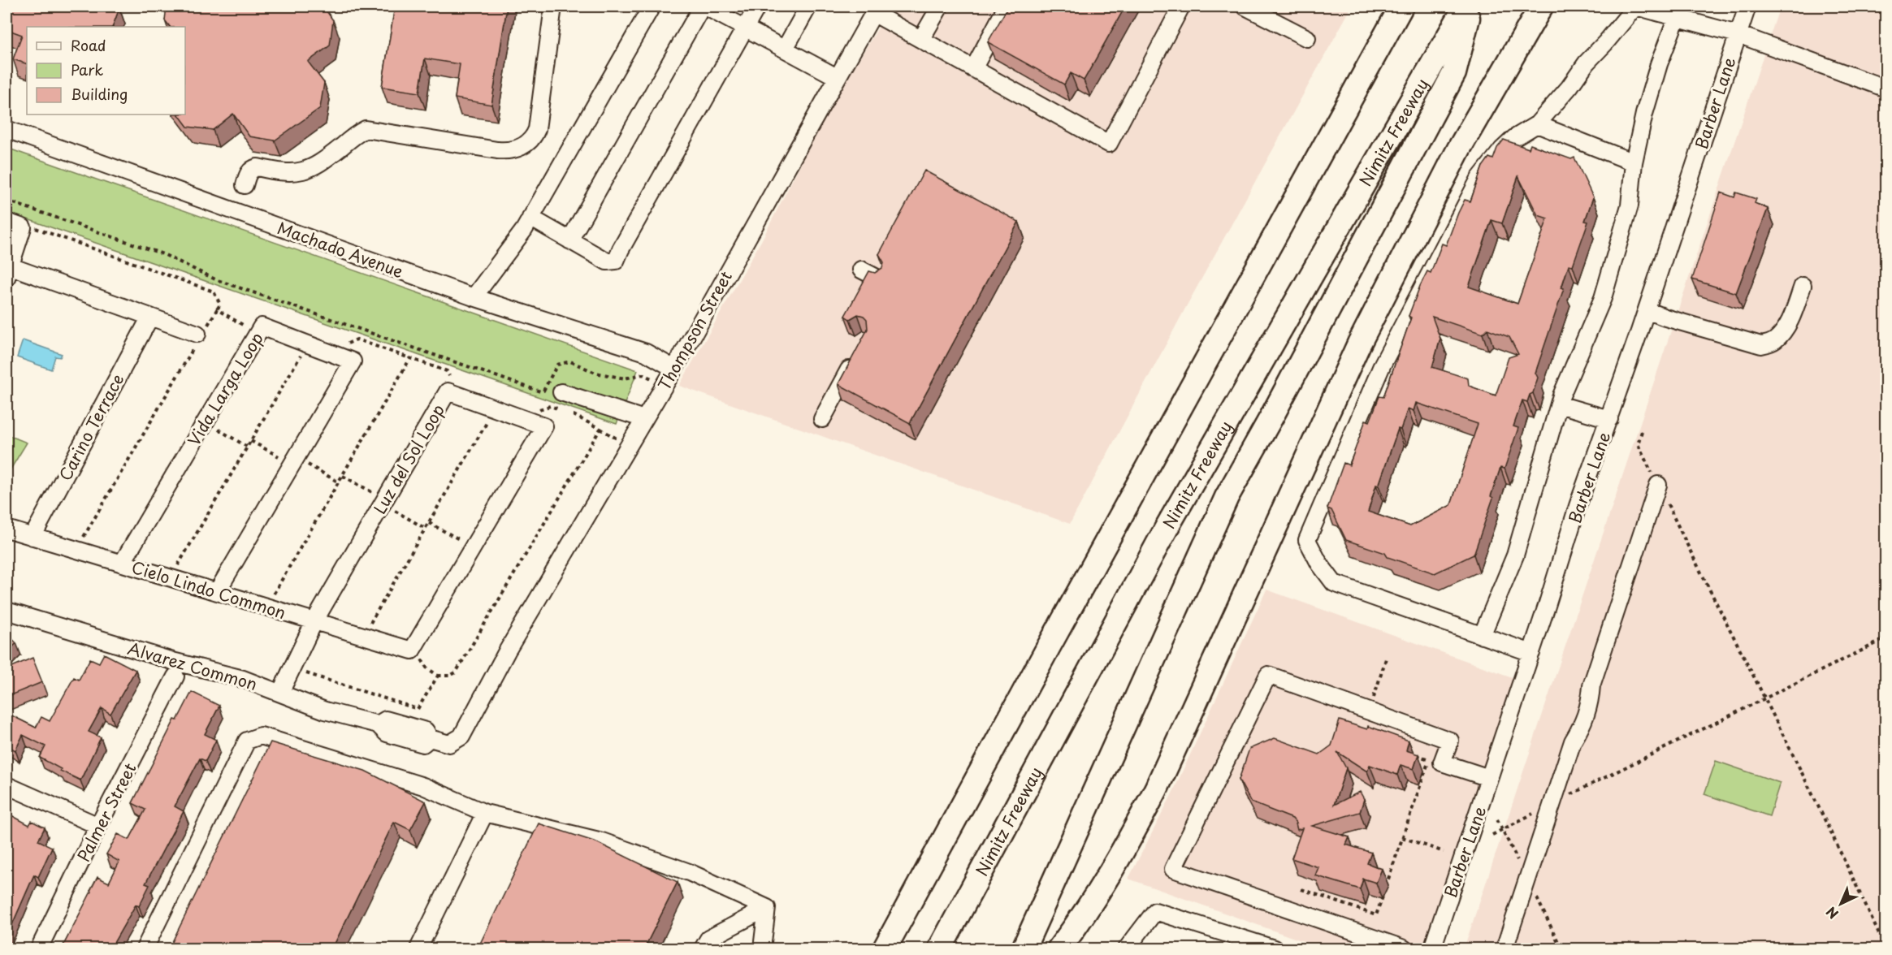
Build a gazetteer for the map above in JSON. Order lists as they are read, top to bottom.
{
  "streets": {
    "highway": ["Nimitz Freeway"],
    "street": [
      "Barber Lane",
      "Machado Avenue",
      "Thompson Street",
      "Vida Larga Loop",
      "Carino Terrace",
      "Luz del Sol Loop",
      "Cielo Lindo Common",
      "Alvarez Common",
      "Palmer Street"
    ]
  },
  "crossings": [
    ["Machado Avenue", "Thompson Street"],
    ["Thompson Street", "Alvarez Common"],
    ["Vida Larga Loop", "Cielo Lindo Common"],
    ["Carino Terrace", "Cielo Lindo Common"],
    ["Luz del Sol Loop", "Cielo Lindo Common"],
    ["Luz del Sol Loop", "Alvarez Common"]
  ],
  "legend": ["Road", "Park", "Building"],
  "north": "bottom left"
}
